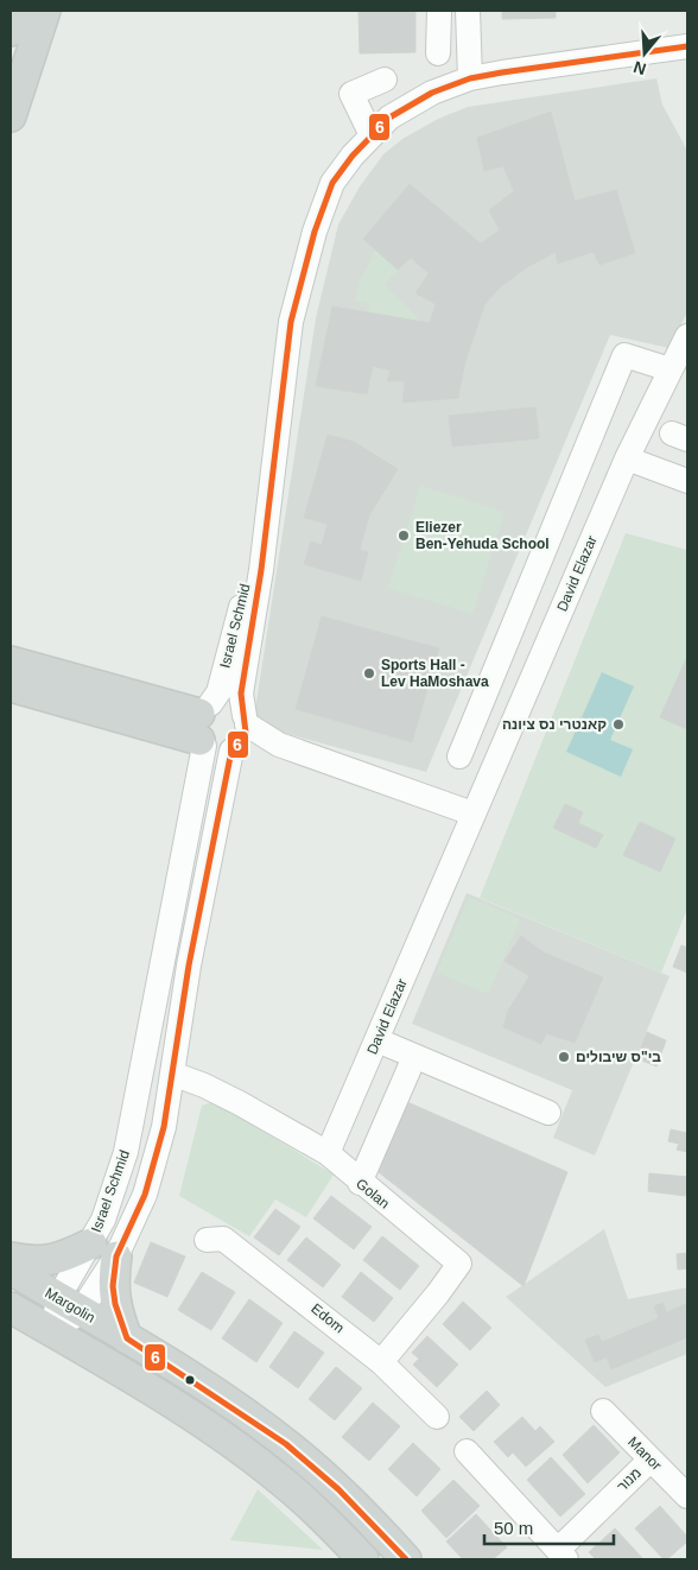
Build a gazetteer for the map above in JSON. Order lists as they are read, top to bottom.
{
  "streets": {
    "main road": ["Margolin"],
    "street": [
      "David Elazar",
      "Israel Schmid",
      "Golan",
      "Edom",
      "Manor",
      "מנור"
    ]
  },
  "crossings": [
    ["David Elazar", "Golan"],
    ["Israel Schmid", "Golan"],
    ["Israel Schmid", "Margolin"],
    ["Golan", "Edom"],
    ["Manor", "מנור"]
  ],
  "places": [
    "Eliezer Ben-Yehuda School",
    "Sports Hall - Lev HaMoshava",
    "קאנטרי נס ציונה",
    "בי\"ס שיבולים"
  ],
  "lines": ["transit line 6"],
  "scale_bar": "50 m",
  "north": "bottom"
}
